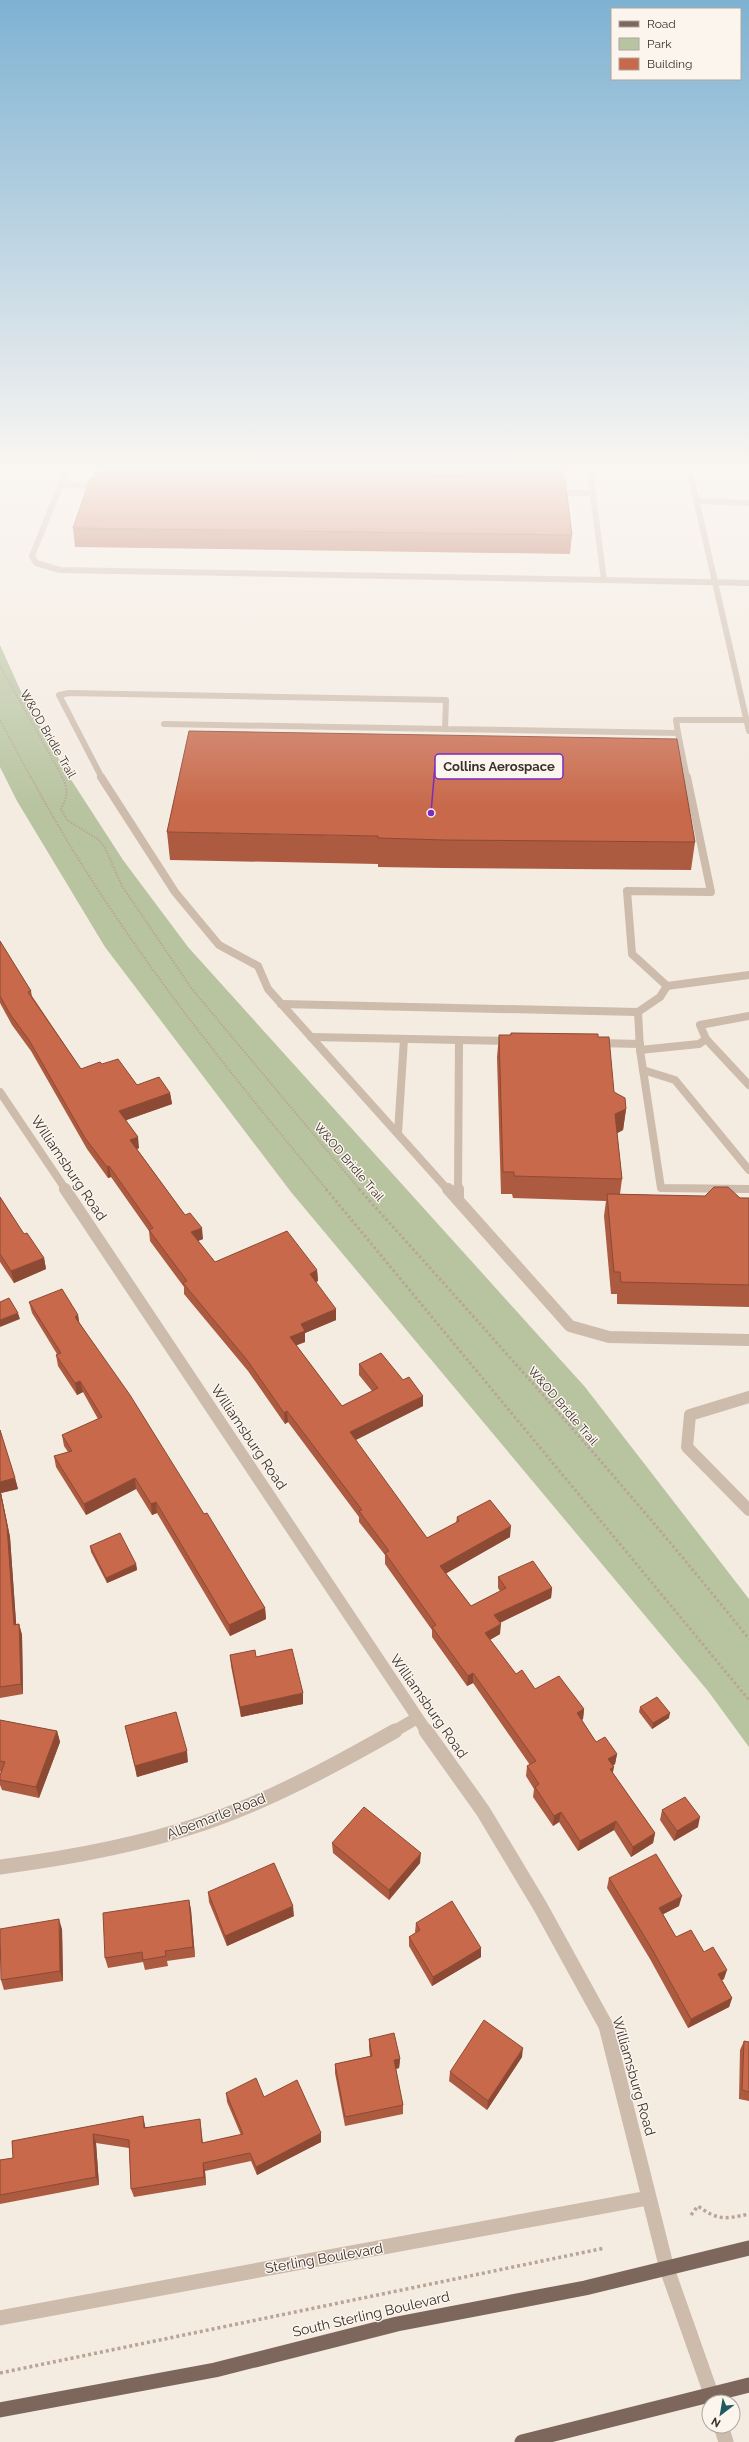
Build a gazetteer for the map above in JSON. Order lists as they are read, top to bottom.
{
  "streets": {
    "main road": ["South Sterling Boulevard"],
    "street": ["Williamsburg Road", "Albemarle Road", "Sterling Boulevard"],
    "path": ["W&OD Bridle Trail"]
  },
  "crossings": [
    ["Williamsburg Road", "Albemarle Road"],
    ["Williamsburg Road", "Sterling Boulevard"],
    ["Williamsburg Road", "South Sterling Boulevard"]
  ],
  "places": ["Collins Aerospace"],
  "legend": ["Road", "Park", "Building"],
  "north": "bottom left"
}
